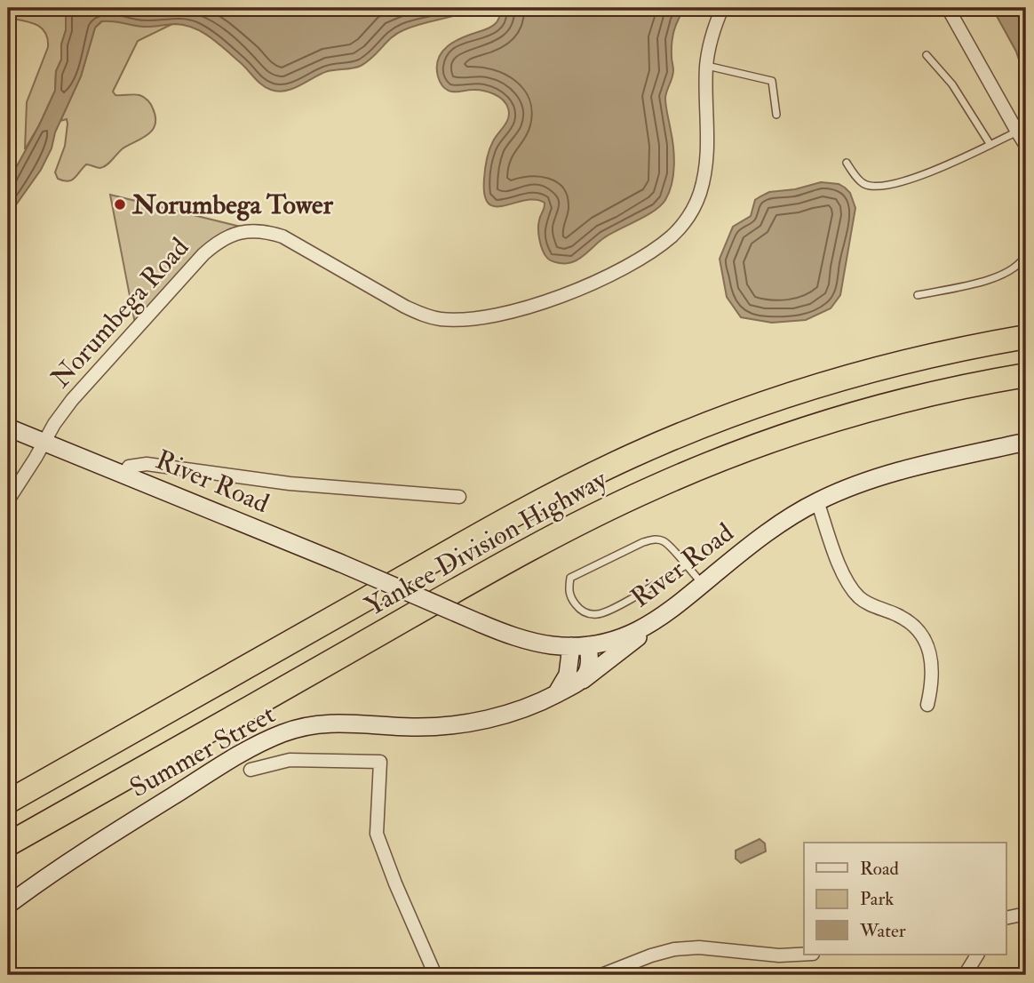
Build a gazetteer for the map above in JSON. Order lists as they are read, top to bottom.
{
  "streets": {
    "highway": ["Yankee Division Highway"],
    "main road": ["River Road", "Summer Street"],
    "street": ["Norumbega Road"]
  },
  "crossings": [
    ["Norumbega Road", "River Road"],
    ["River Road", "Summer Street"]
  ],
  "places": ["Norumbega Tower"],
  "legend": ["Road", "Park", "Water"]
}
